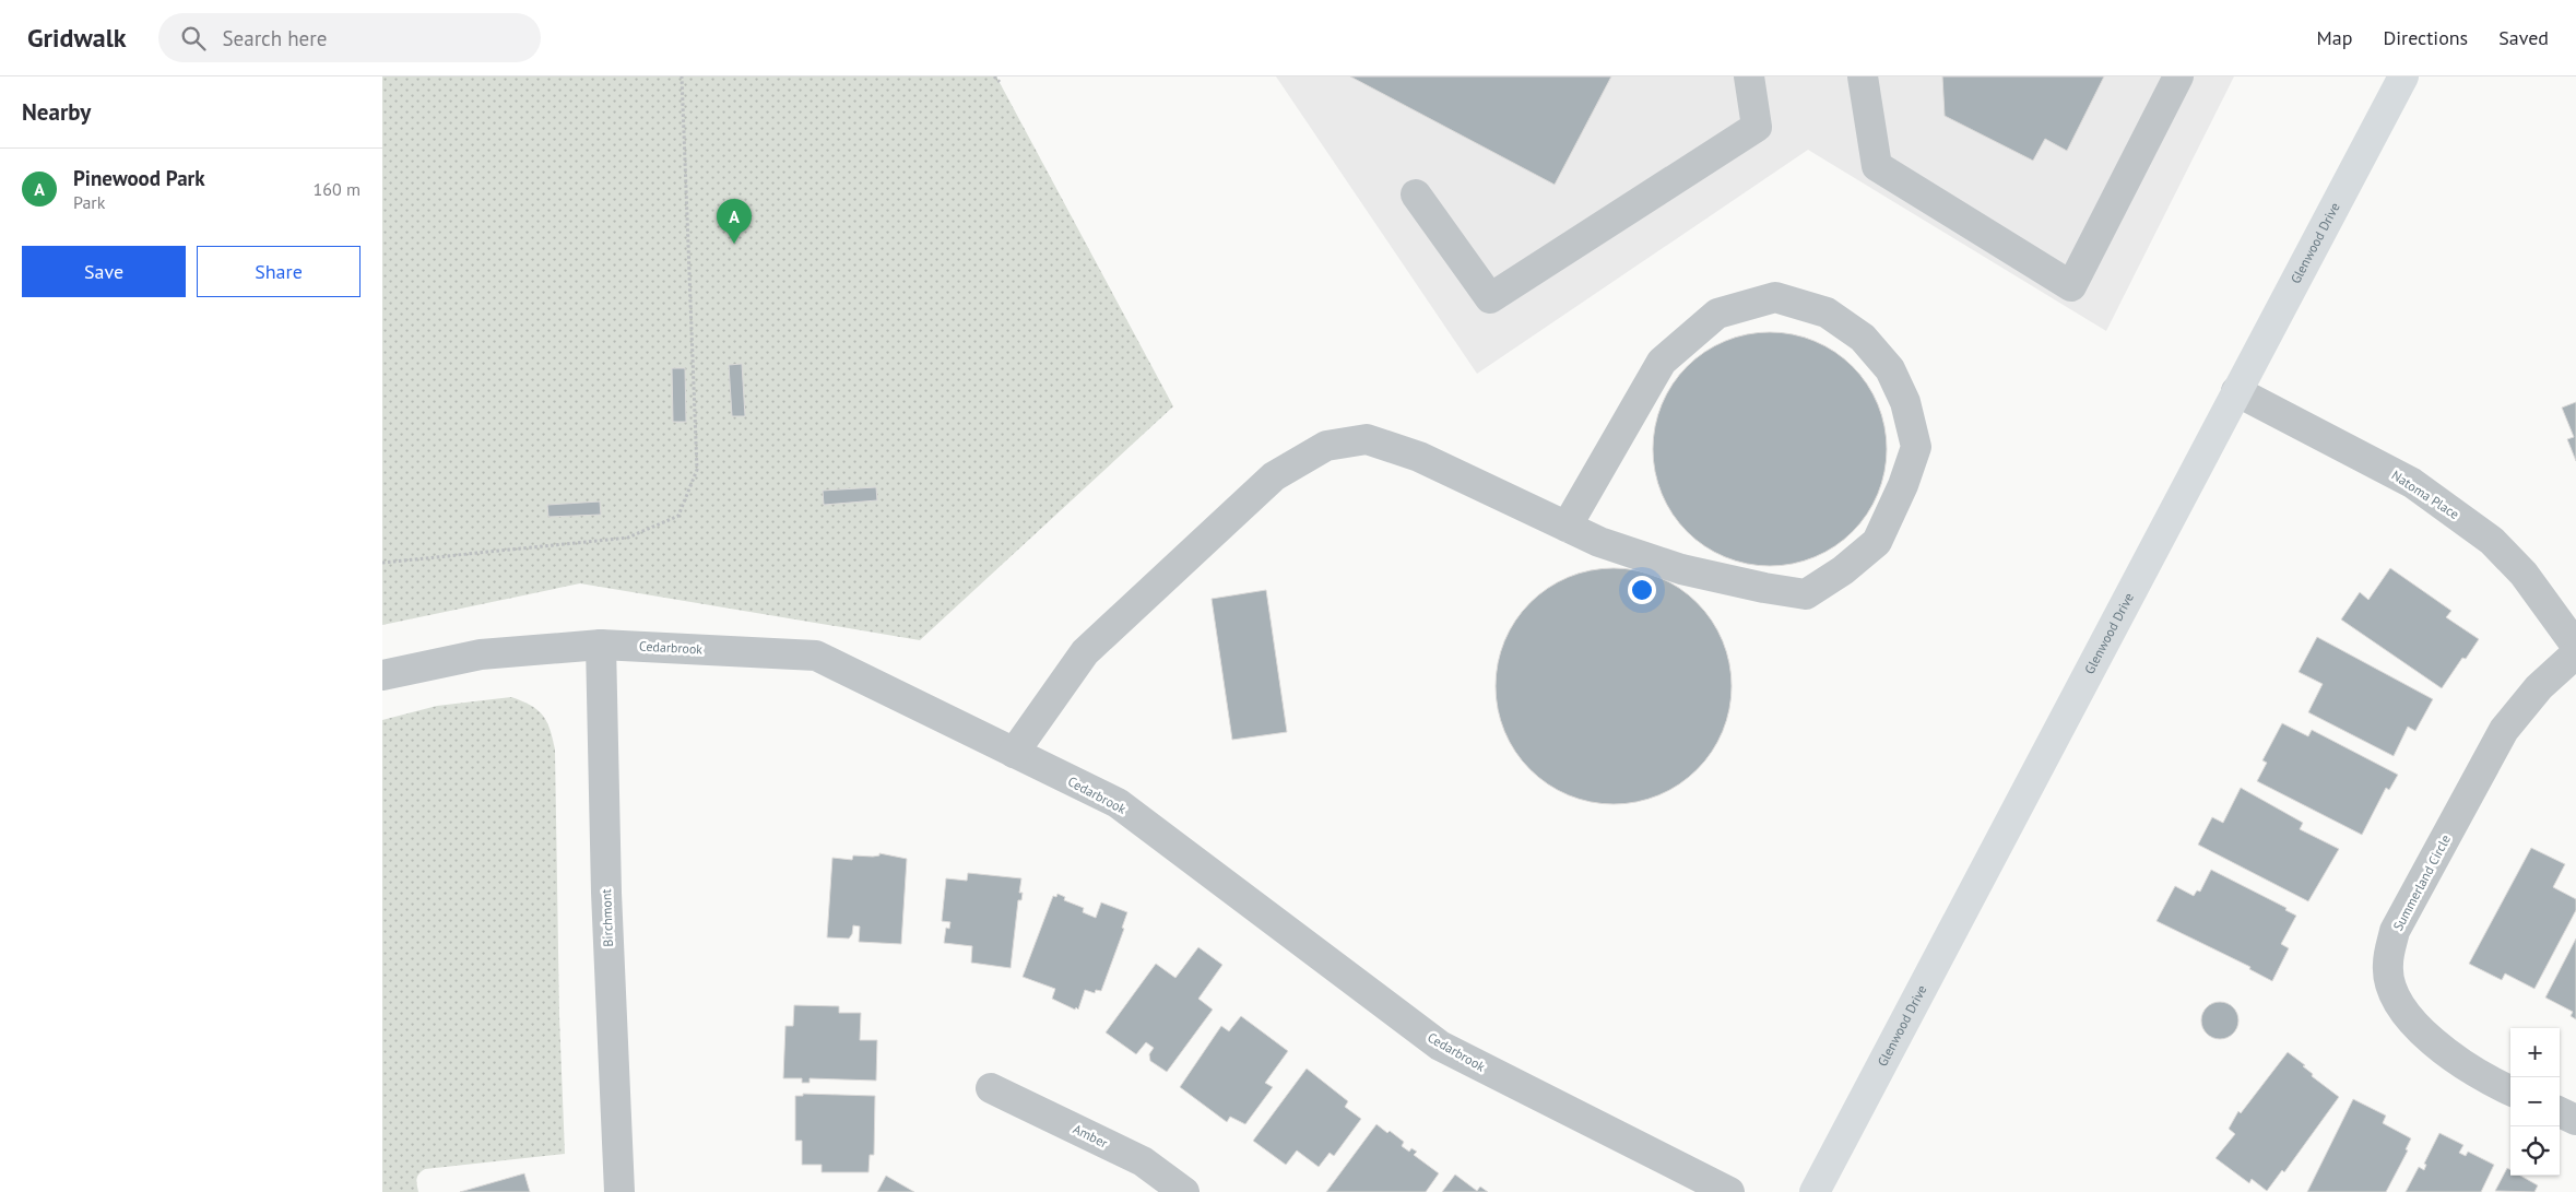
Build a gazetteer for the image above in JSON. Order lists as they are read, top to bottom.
{
  "streets": {
    "main road": ["Glenwood Drive"],
    "street": [
      "Natoma Place",
      "Cedarbrook",
      "Summerland Circle",
      "Birchmont",
      "Amber"
    ]
  },
  "crossings": [
    ["Glenwood Drive", "Natoma Place"],
    ["Cedarbrook", "Birchmont"]
  ],
  "page": {
    "header": "Gridwalk",
    "search": "Search here",
    "nav": ["Map", "Directions", "Saved"],
    "heading": "Nearby",
    "list": [
      {
        "mark": "A",
        "name": "Pinewood Park",
        "note": "Park",
        "value": "160 m"
      }
    ],
    "pins": "A",
    "buttons": ["Save", "Share"],
    "map_buttons": ["+", "−"]
  }
}
